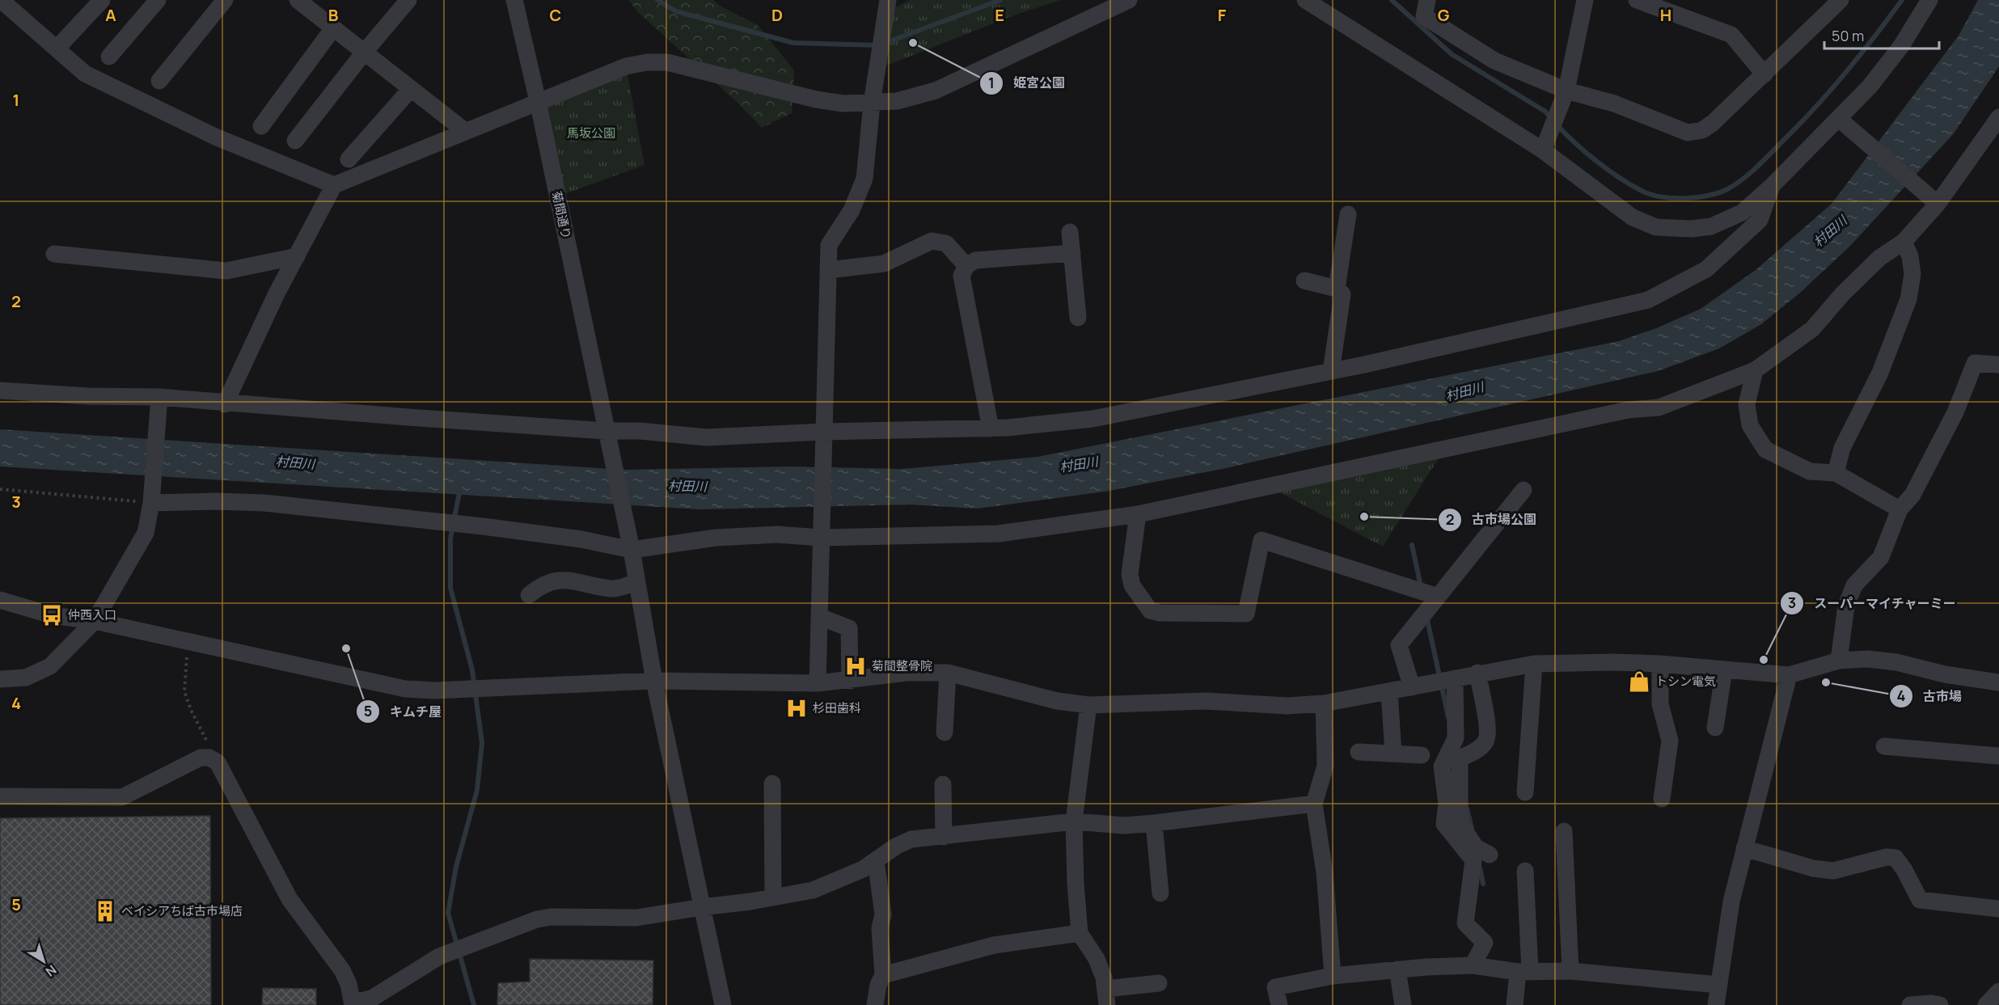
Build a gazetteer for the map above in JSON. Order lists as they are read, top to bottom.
{
  "streets": {
    "street": ["菊間通り"]
  },
  "water": ["村田川"],
  "parks": ["馬坂公園"],
  "places": {
    "other": [
      "姫宮公園",
      "古市場公園",
      "キムチ屋",
      "スーパーマイチャーミー",
      "古市場"
    ],
    "bus stop": ["仲西入口"],
    "hospital": ["菊間整骨院", "杉田歯科"],
    "shop": ["トシン電気"],
    "building": ["ベイシアちば古市場店"]
  },
  "scale_bar": "50 m",
  "north": "bottom right",
  "grid": {
    "columns": [
      "A",
      "B",
      "C",
      "D",
      "E",
      "F",
      "G",
      "H"
    ],
    "rows": [
      "1",
      "2",
      "3",
      "4",
      "5"
    ]
  }
}
